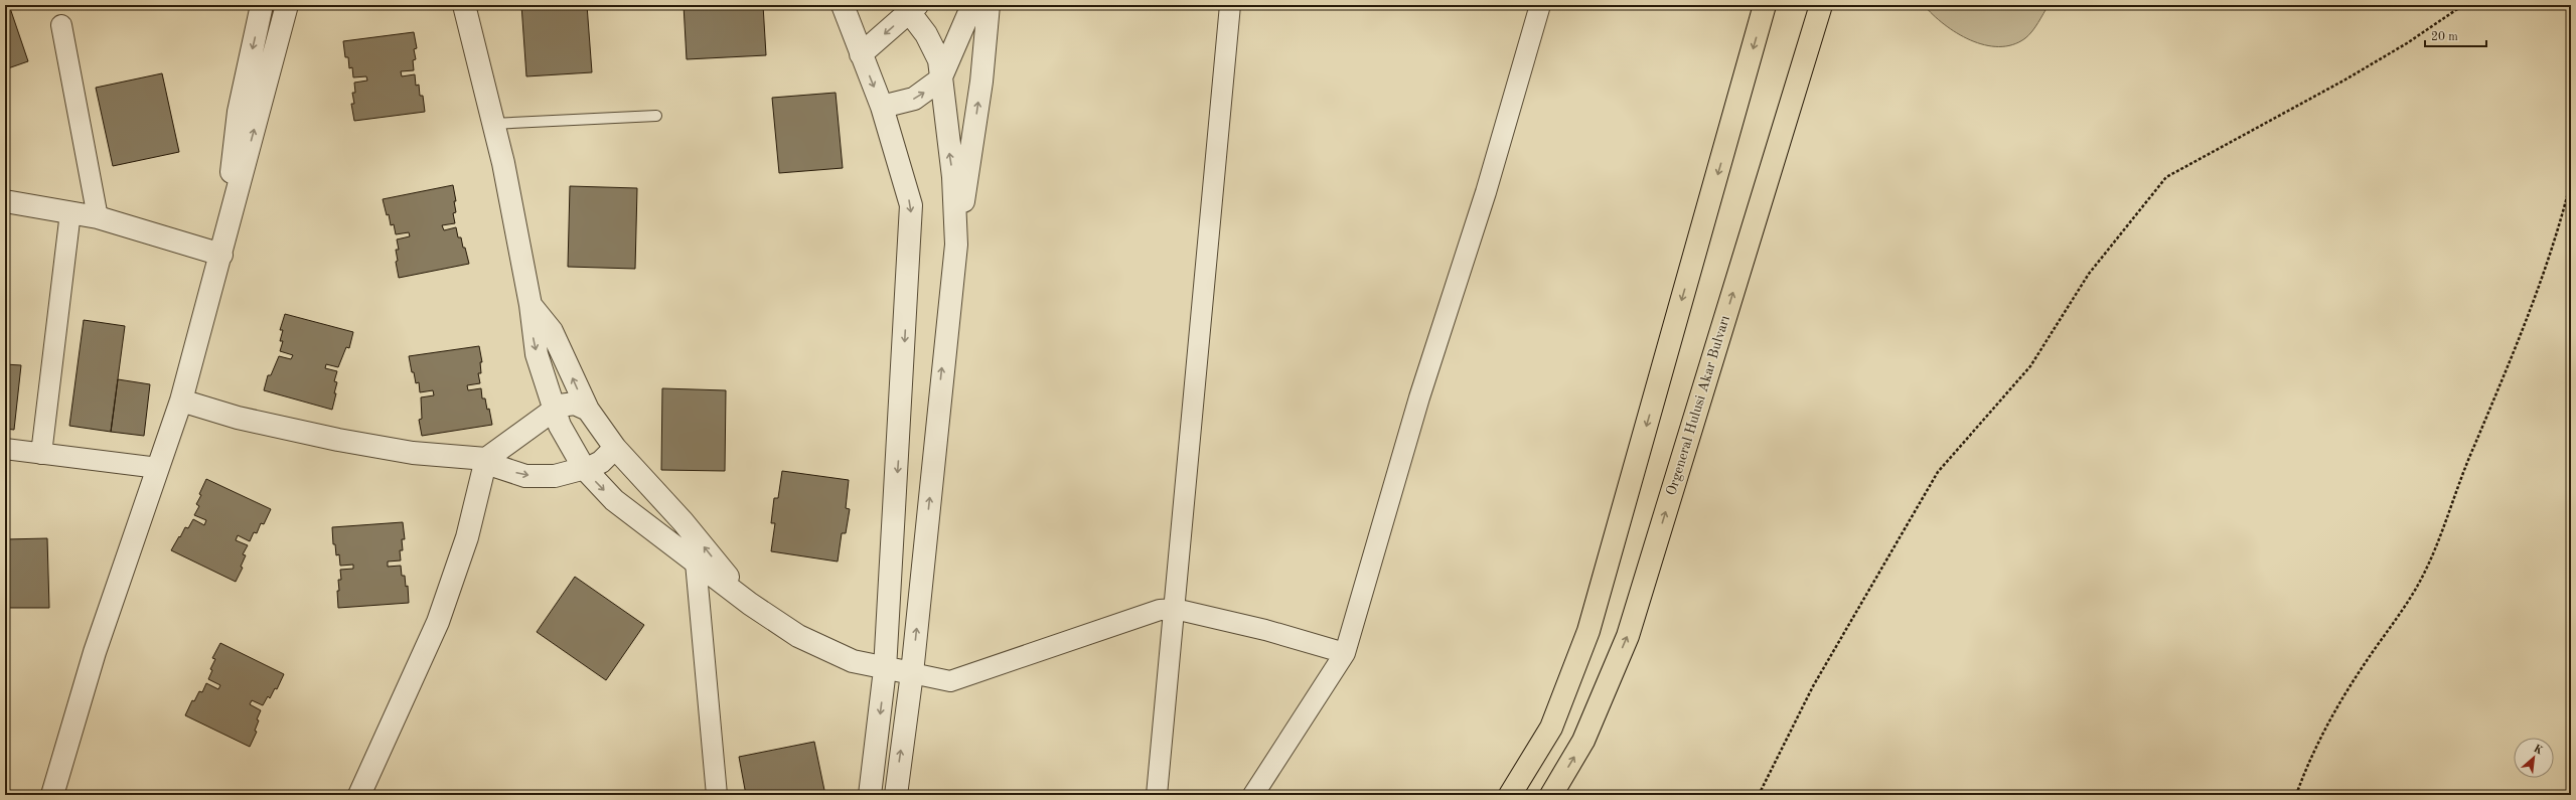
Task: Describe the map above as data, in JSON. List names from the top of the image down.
{
  "streets": {
    "main road": ["Orgeneral Hulusi Akar Bulvarı"]
  },
  "scale_bar": "20 m",
  "north": "top right"
}
